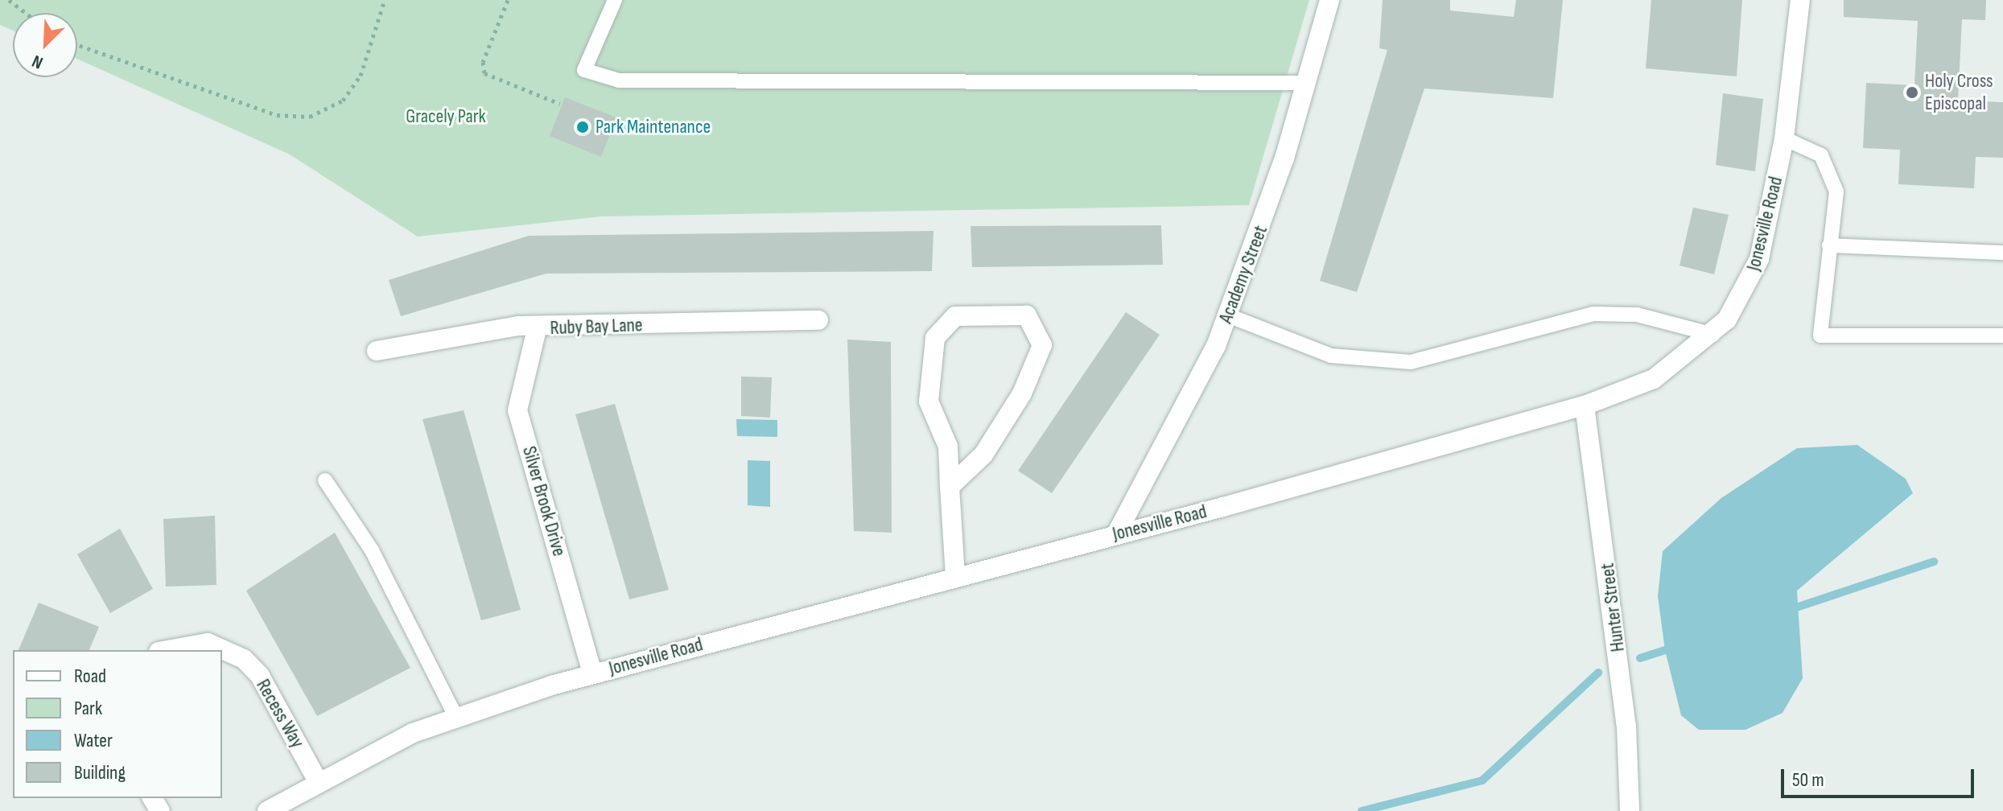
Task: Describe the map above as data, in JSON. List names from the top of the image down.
{
  "streets": {
    "street": [
      "Jonesville Road",
      "Academy Street",
      "Ruby Bay Lane",
      "Silver Brook Drive",
      "Hunter Street",
      "Recess Way"
    ]
  },
  "crossings": [
    ["Jonesville Road", "Academy Street"],
    ["Jonesville Road", "Silver Brook Drive"],
    ["Jonesville Road", "Hunter Street"],
    ["Jonesville Road", "Recess Way"],
    ["Ruby Bay Lane", "Silver Brook Drive"]
  ],
  "parks": ["Gracely Park"],
  "places": ["Holy Cross Episcopal", "Park Maintenance"],
  "legend": [
    "Road",
    "Park",
    "Water",
    "Building"
  ],
  "scale_bar": "50 m",
  "north": "bottom left"
}
